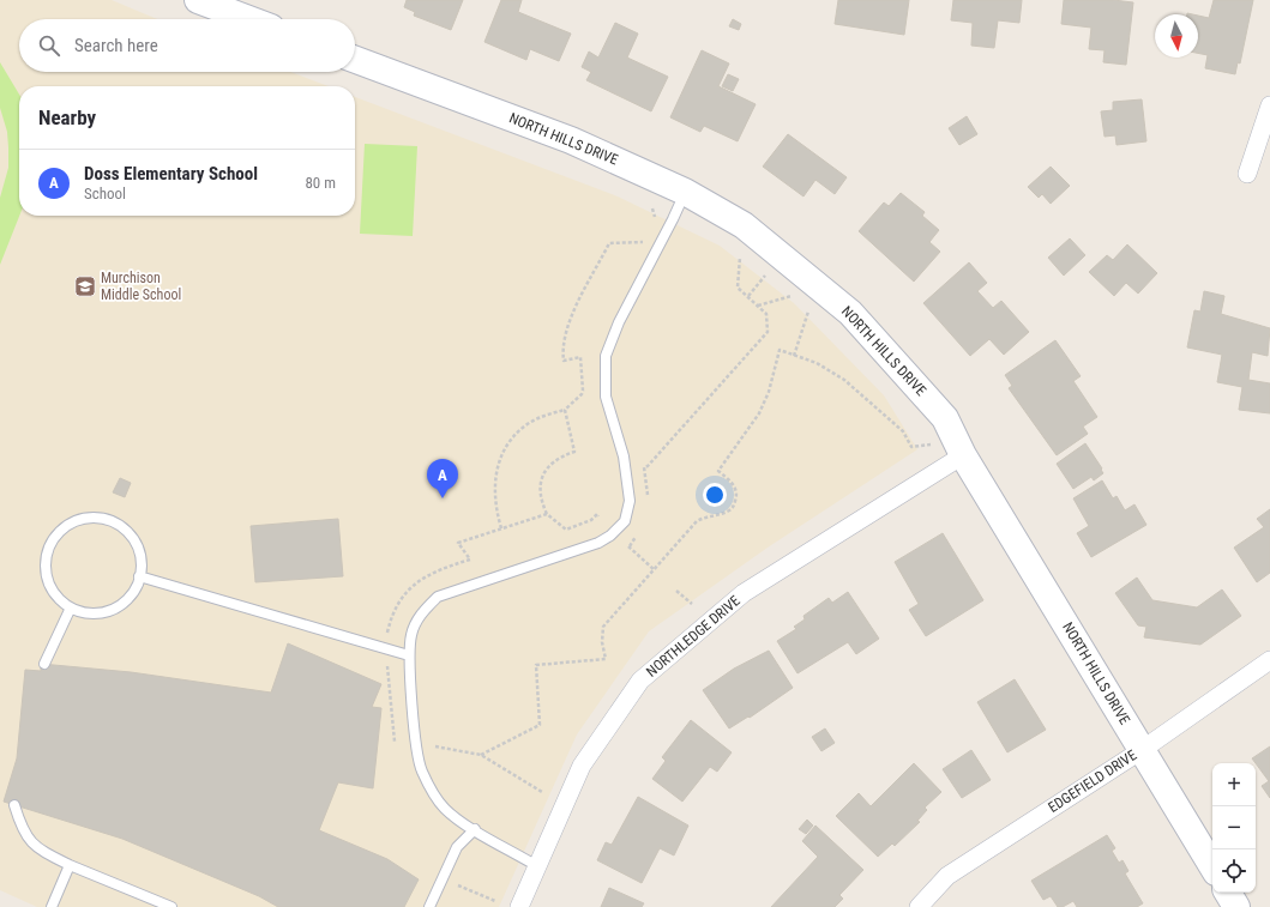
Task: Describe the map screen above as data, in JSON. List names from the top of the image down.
{
  "streets": {
    "street": ["NORTH HILLS DRIVE", "NORTHLEDGE DRIVE", "EDGEFIELD DRIVE"]
  },
  "crossings": [
    ["NORTH HILLS DRIVE", "NORTHLEDGE DRIVE"],
    ["NORTH HILLS DRIVE", "EDGEFIELD DRIVE"]
  ],
  "places": {
    "school or university": ["Murchison Middle School"]
  },
  "north": "bottom",
  "page": {
    "search": "Search here",
    "heading": "Nearby",
    "list": [
      {
        "mark": "A",
        "name": "Doss Elementary School",
        "note": "School",
        "value": "80 m"
      }
    ],
    "pins": "A",
    "map_buttons": ["+", "−"]
  }
}
